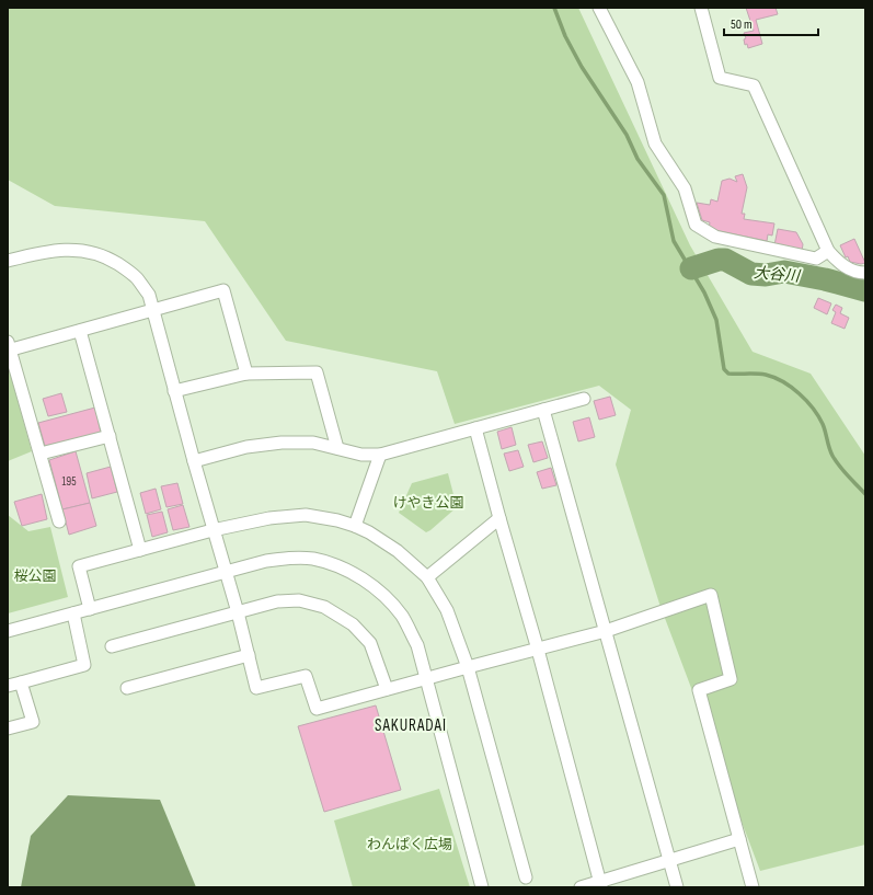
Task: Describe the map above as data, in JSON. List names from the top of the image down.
{
  "districts": ["SAKURADAI"],
  "water": ["大谷川"],
  "parks": ["けやき公園", "桜公園", "わんぱく広場"],
  "house_numbers": ["195"],
  "scale_bar": "50 m"
}
